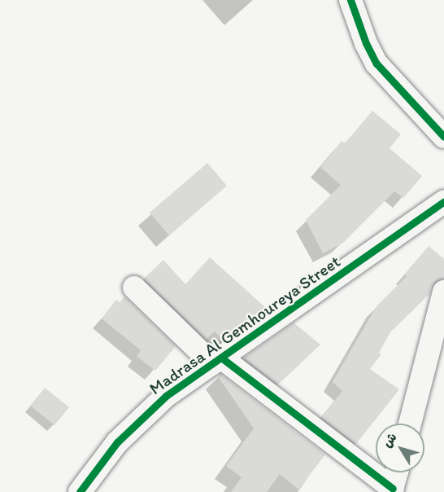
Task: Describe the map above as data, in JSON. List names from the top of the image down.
{
  "streets": {
    "street": ["Madrasa Al Gemhoureya Street"]
  },
  "north": "top left"
}
